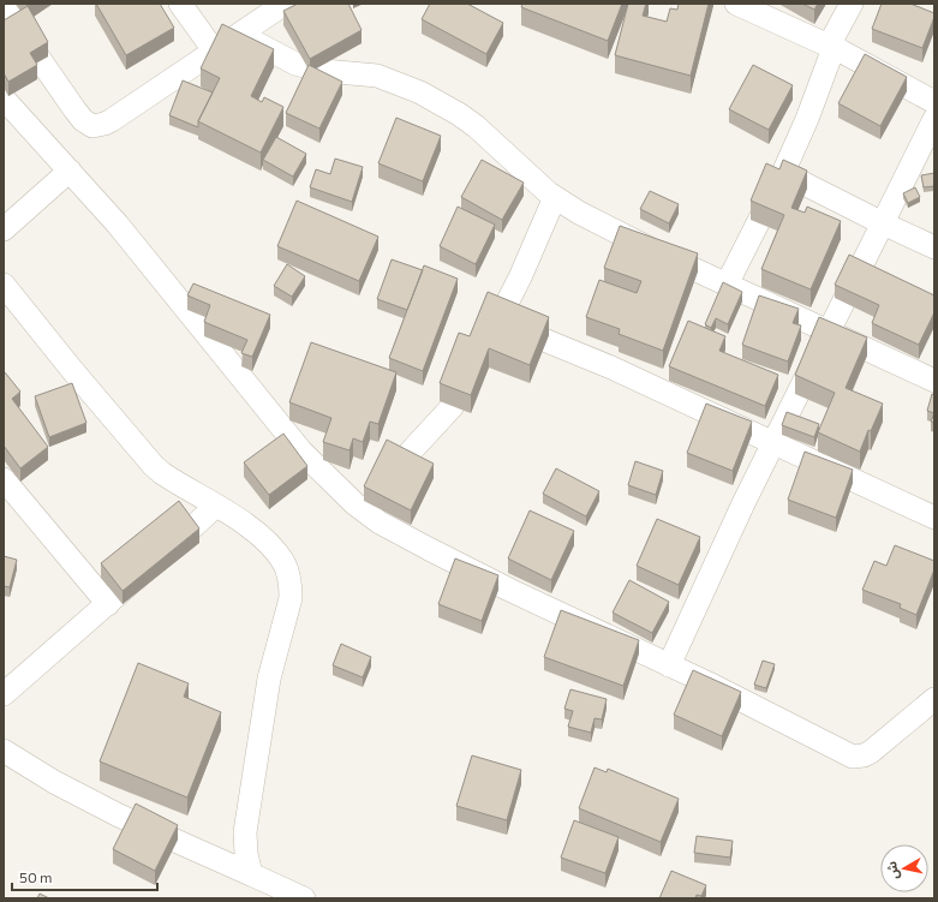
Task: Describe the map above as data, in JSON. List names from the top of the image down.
{
  "scale_bar": "50 m",
  "north": "left"
}
